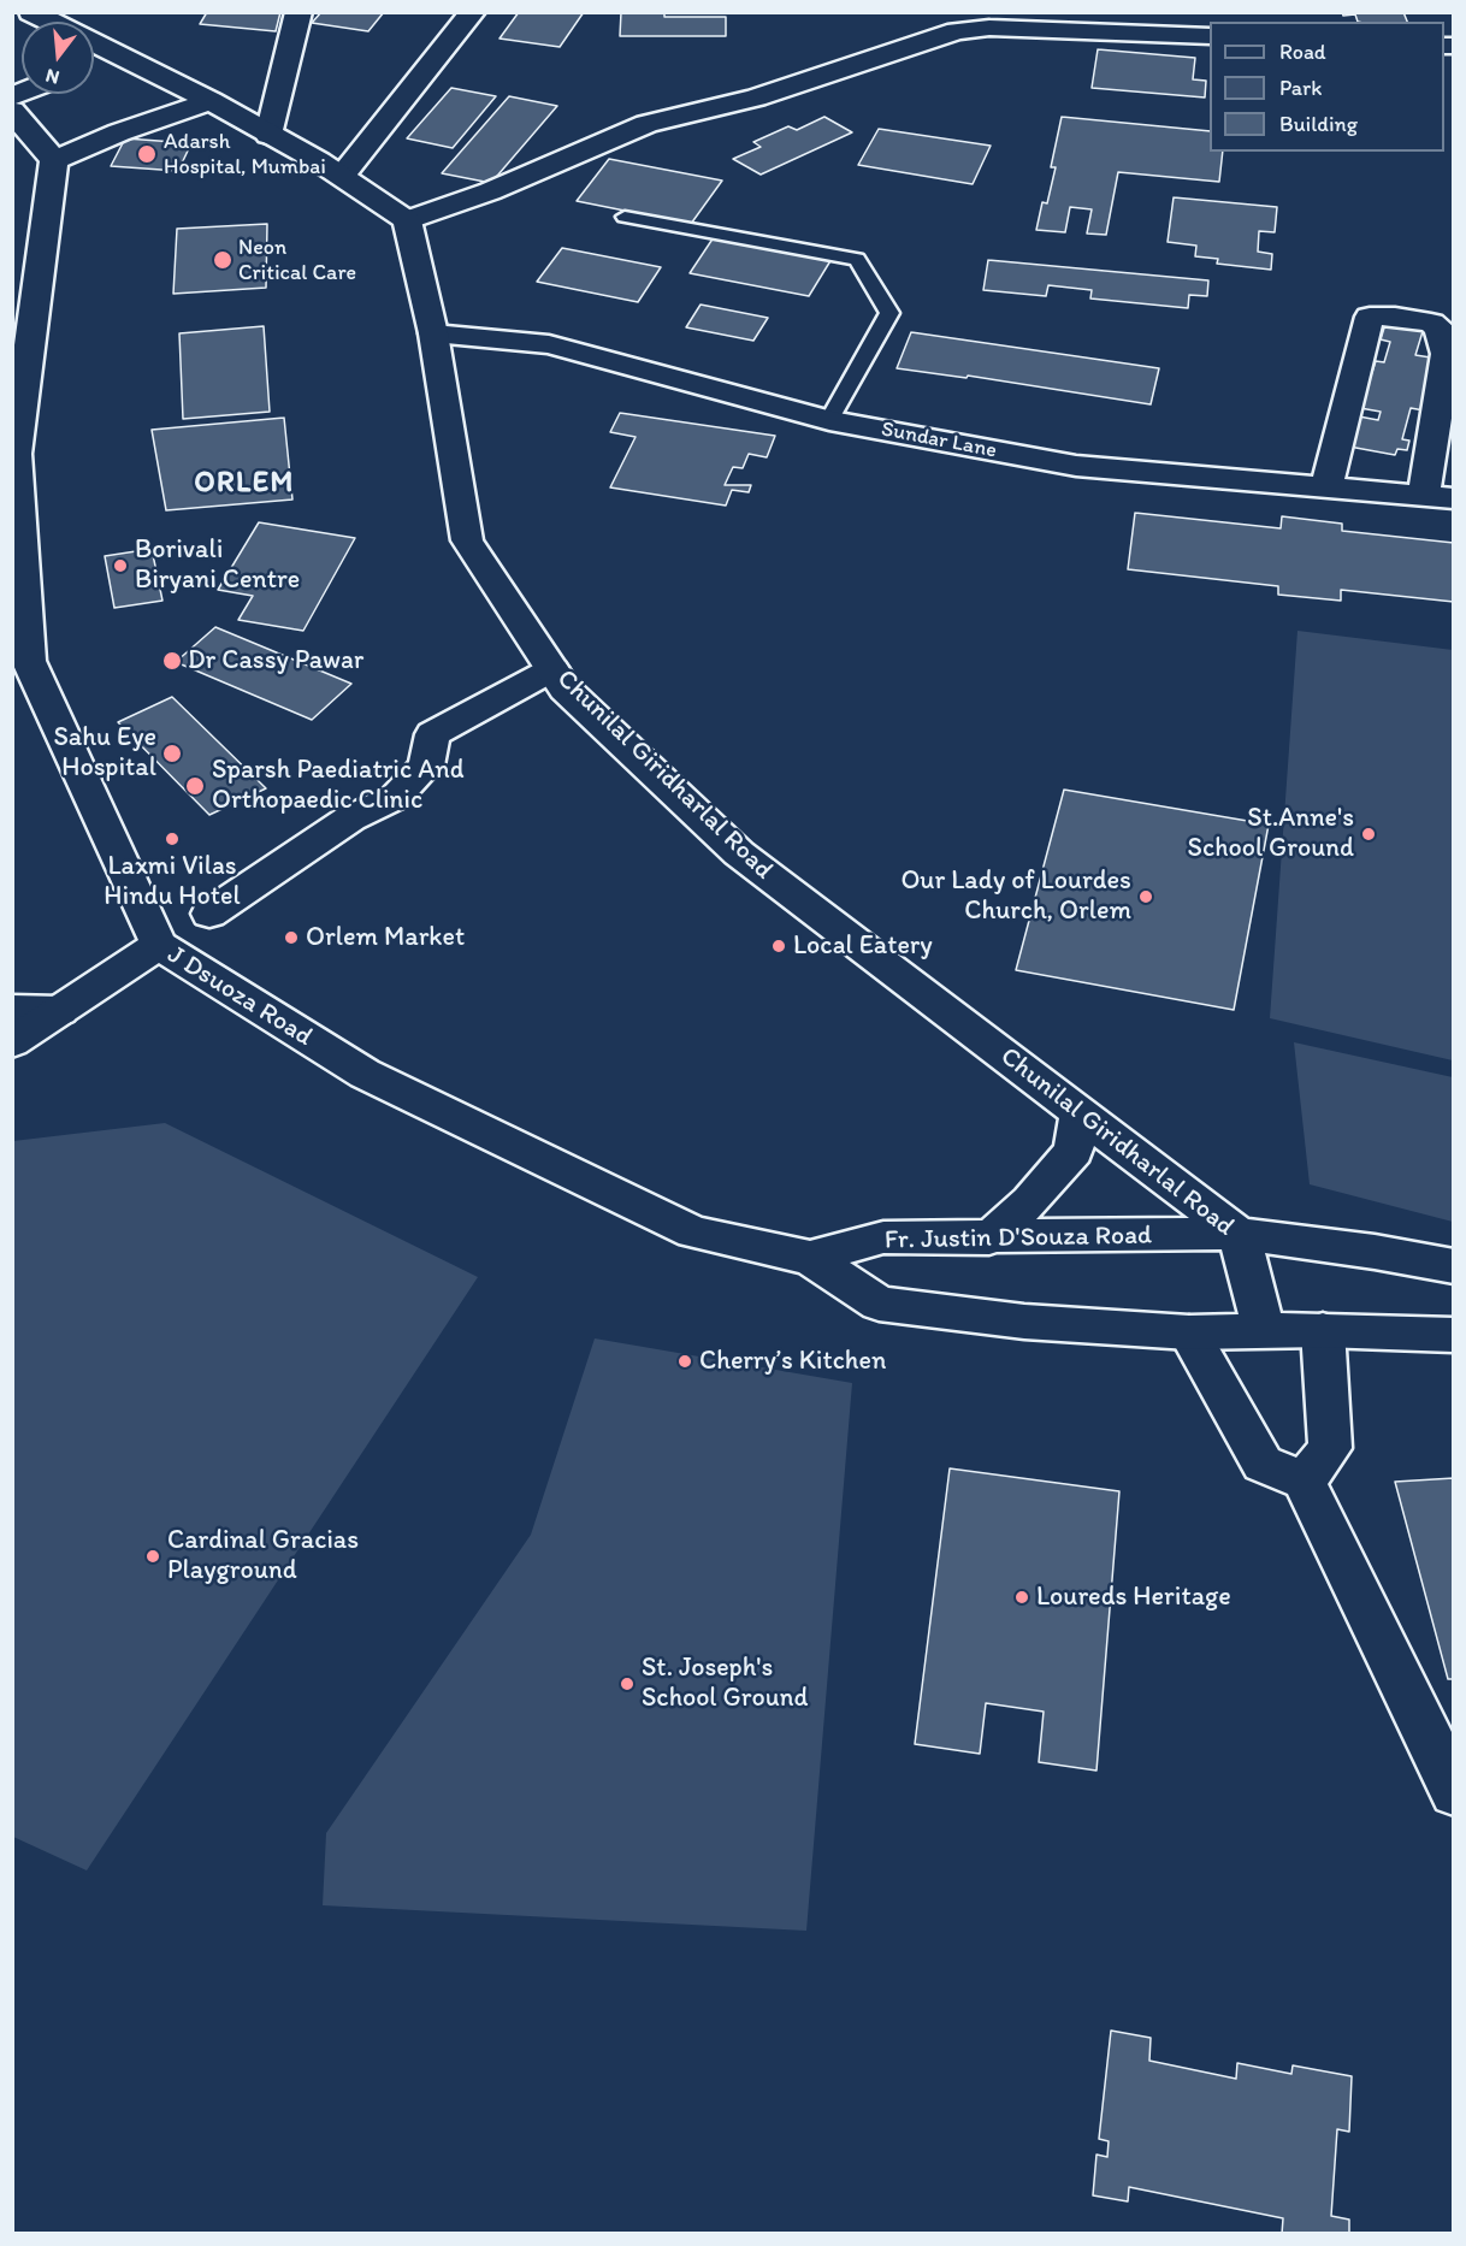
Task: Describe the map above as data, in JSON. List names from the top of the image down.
{
  "streets": {
    "main road": [
      "Sundar Lane",
      "Chunilal Giridharlal Road",
      "J Dsuoza Road",
      "Fr. Justin D'Souza Road"
    ]
  },
  "crossings": [
    ["Sundar Lane", "Chunilal Giridharlal Road"],
    ["Chunilal Giridharlal Road", "Fr. Justin D'Souza Road"],
    ["J Dsuoza Road", "Fr. Justin D'Souza Road"]
  ],
  "districts": ["ORLEM"],
  "places": [
    "Adarsh Hospital, Mumbai",
    "Neon Critical Care",
    "Borivali Biryani Centre",
    "Dr Cassy Pawar",
    "Sahu Eye Hospital",
    "Sparsh Paediatric And Orthopaedic Clinic",
    "St.Anne's School Ground",
    "Laxmi Vilas Hindu Hotel",
    "Our Lady of Lourdes Church, Orlem",
    "Orlem Market",
    "Local Eatery",
    "Cherry’s Kitchen",
    "Cardinal Gracias Playground",
    "Loureds Heritage",
    "St. Joseph's School Ground"
  ],
  "legend": ["Road", "Park", "Building"],
  "north": "bottom"
}
